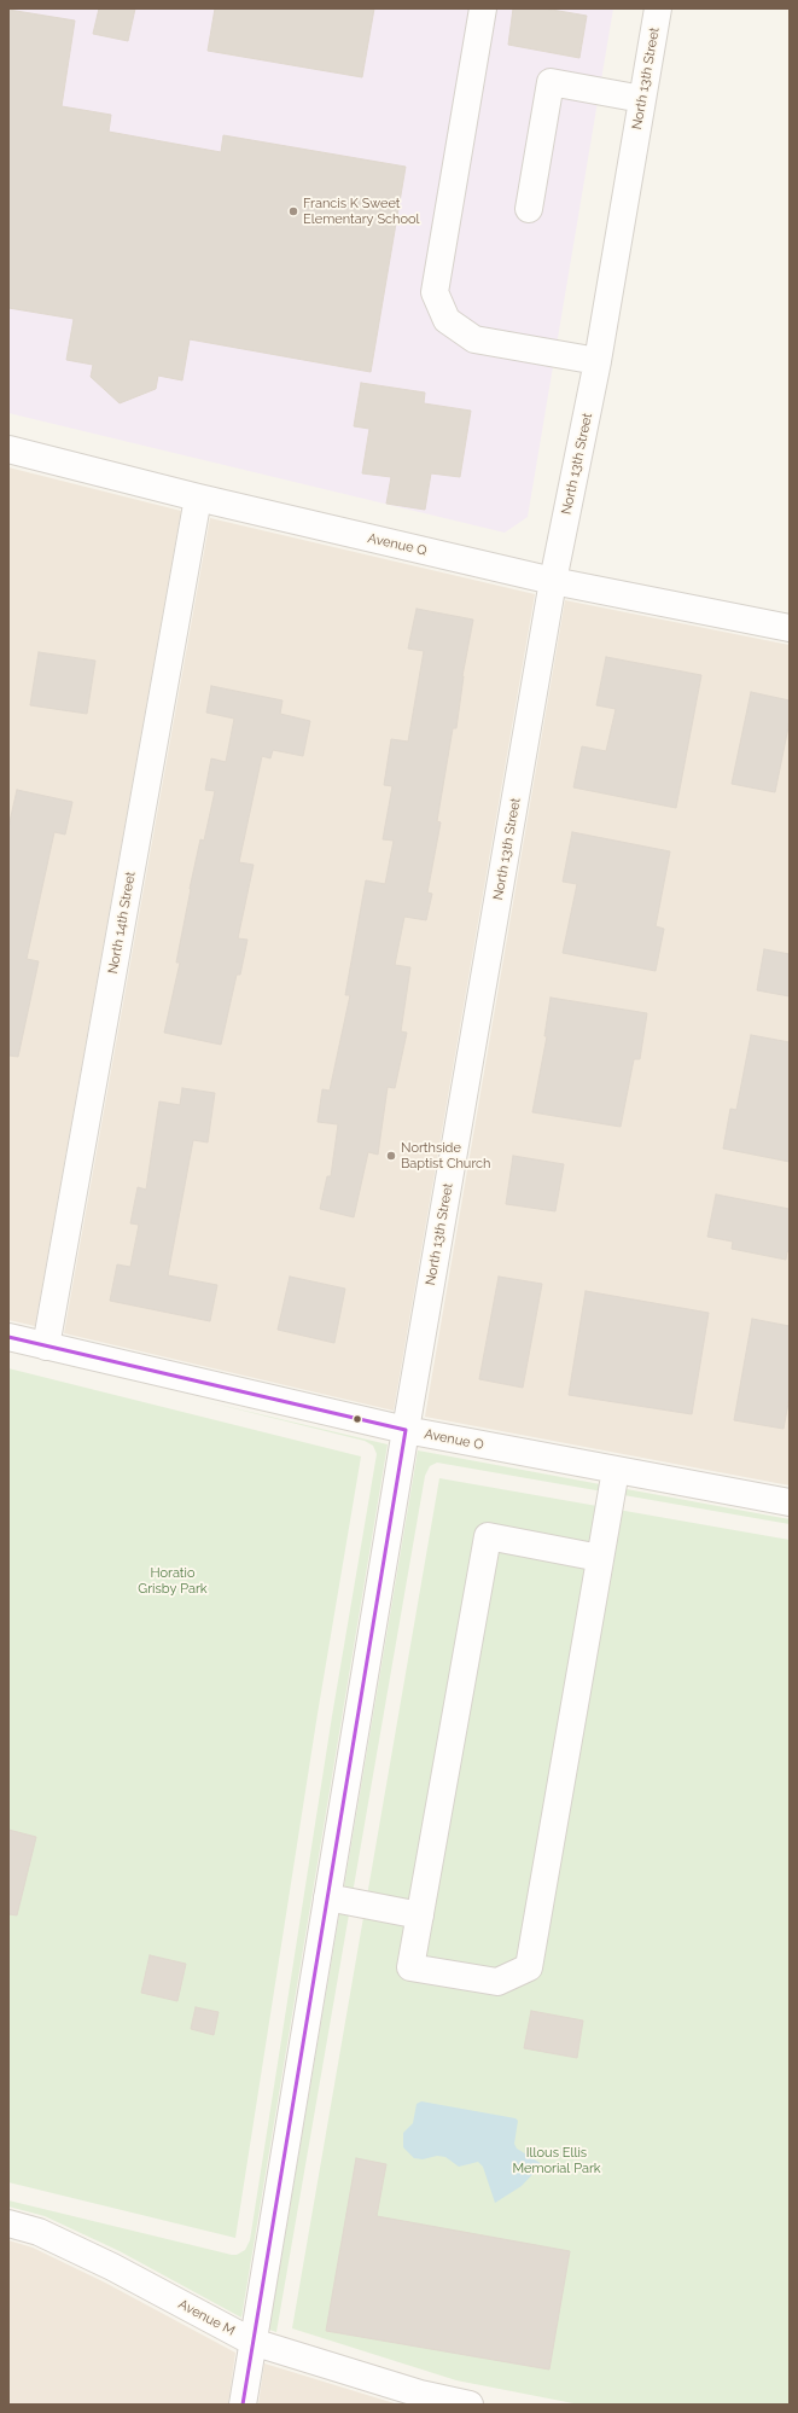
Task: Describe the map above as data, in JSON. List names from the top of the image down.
{
  "streets": {
    "street": [
      "North 13th Street",
      "Avenue Q",
      "North 14th Street",
      "Avenue O",
      "Avenue M"
    ]
  },
  "crossings": [
    ["North 13th Street", "Avenue Q"],
    ["North 13th Street", "Avenue O"],
    ["North 13th Street", "Avenue M"],
    ["Avenue Q", "North 14th Street"],
    ["North 14th Street", "Avenue O"]
  ],
  "parks": ["Horatio Grisby Park", "Illous Ellis Memorial Park"],
  "places": ["Francis K Sweet Elementary School", "Northside Baptist Church"]
}
